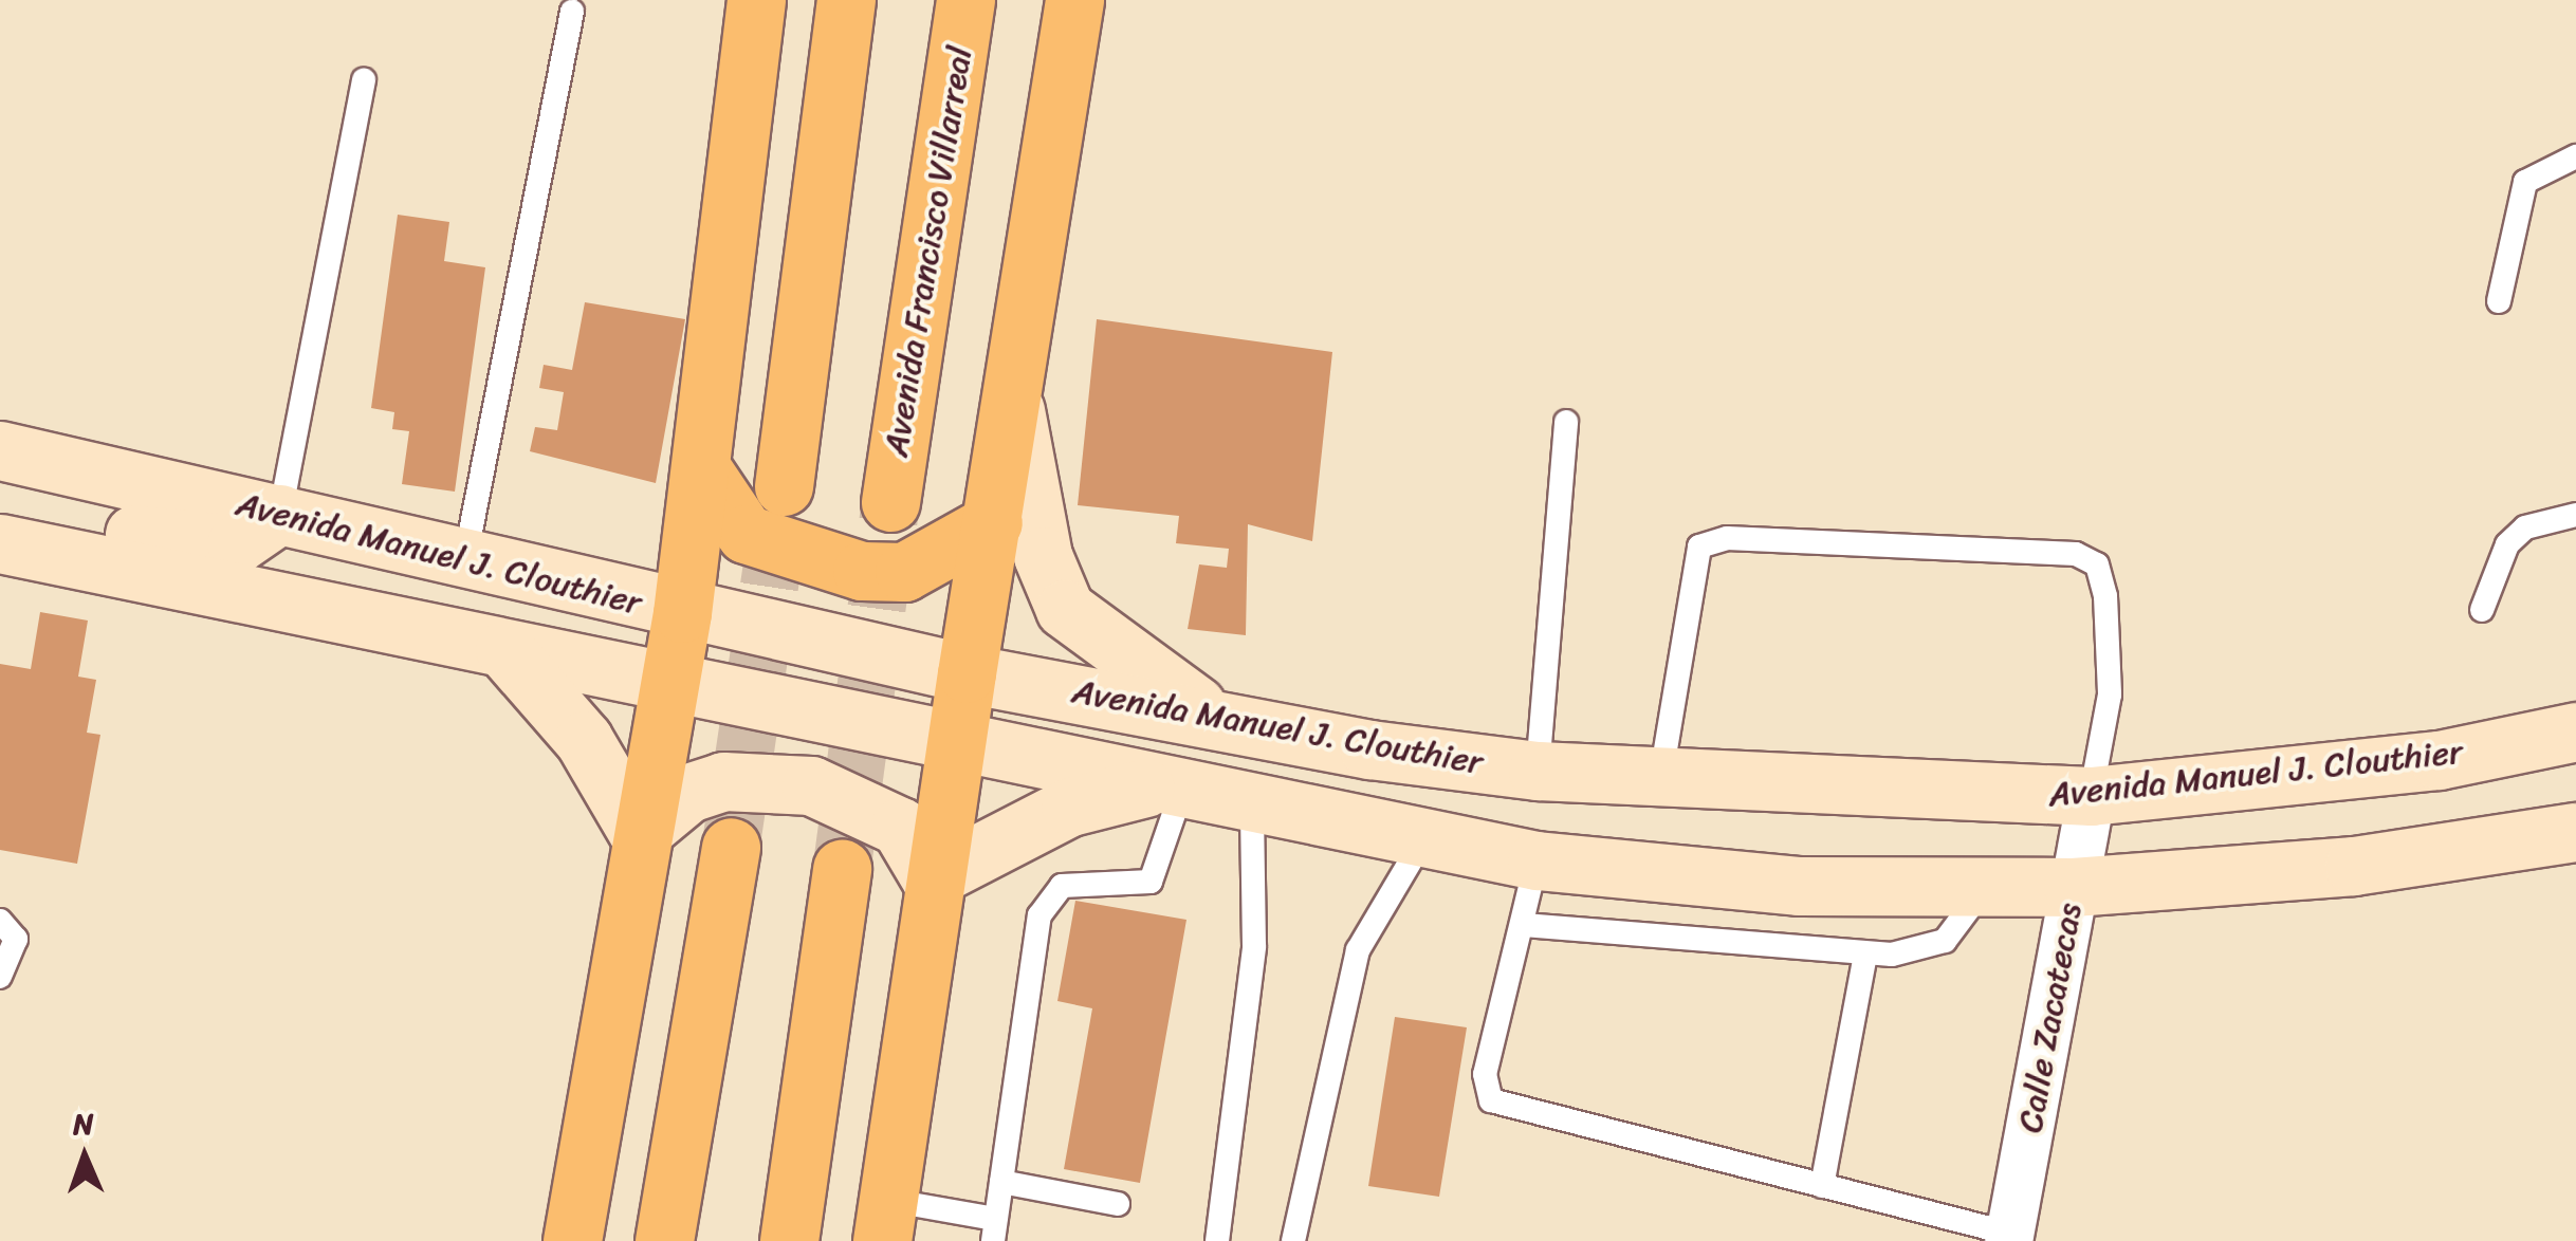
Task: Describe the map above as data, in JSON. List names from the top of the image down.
{
  "streets": {
    "main road": ["Avenida Francisco Villarreal", "Avenida Manuel J. Clouthier"],
    "street": ["Calle Zacatecas"]
  },
  "crossings": [
    ["Avenida Manuel J. Clouthier", "Calle Zacatecas"]
  ],
  "north": "top"
}
